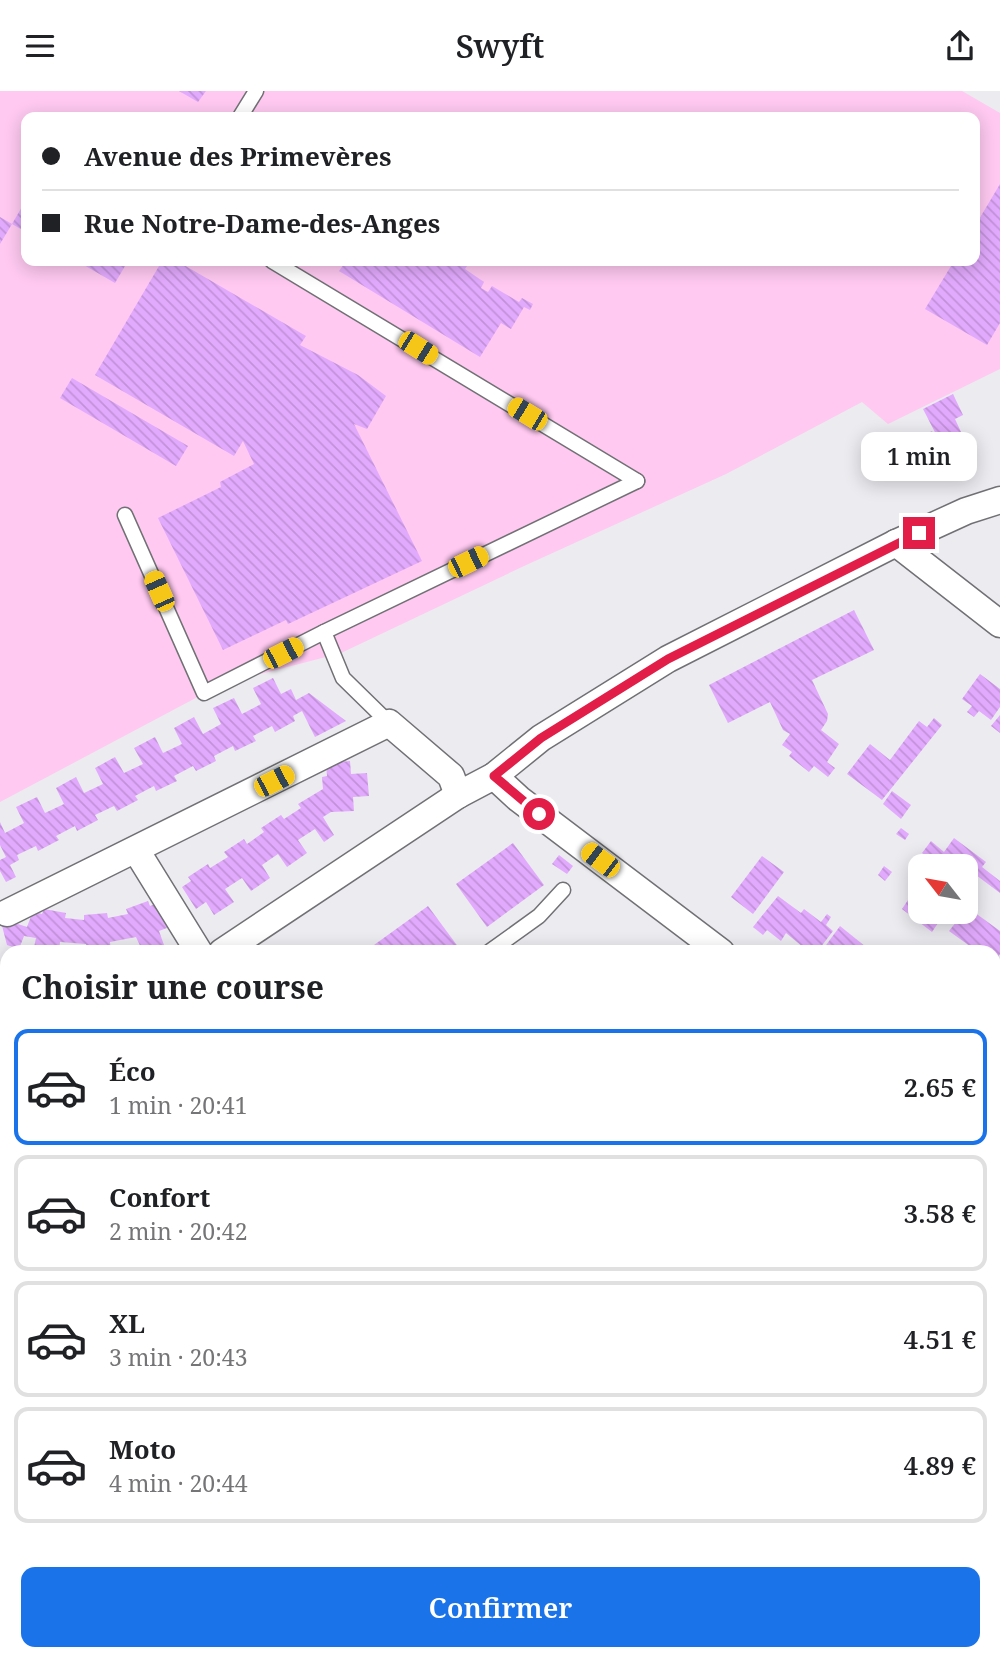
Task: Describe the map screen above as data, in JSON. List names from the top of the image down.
{
  "north": "top left",
  "page": {
    "header": "Swyft",
    "banner": ["Avenue des Primevères", "Rue Notre-Dame-des-Anges"],
    "bubble": "1 min",
    "heading": "Choisir une course",
    "list": [
      {
        "name": "Éco",
        "note": "1 min · 20:41",
        "value": "2.65 €"
      },
      {
        "name": "Confort",
        "note": "2 min · 20:42",
        "value": "3.58 €"
      },
      {
        "name": "XL",
        "note": "3 min · 20:43",
        "value": "4.51 €"
      },
      {
        "name": "Moto",
        "note": "4 min · 20:44",
        "value": "4.89 €"
      }
    ],
    "buttons": "Confirmer"
  }
}
